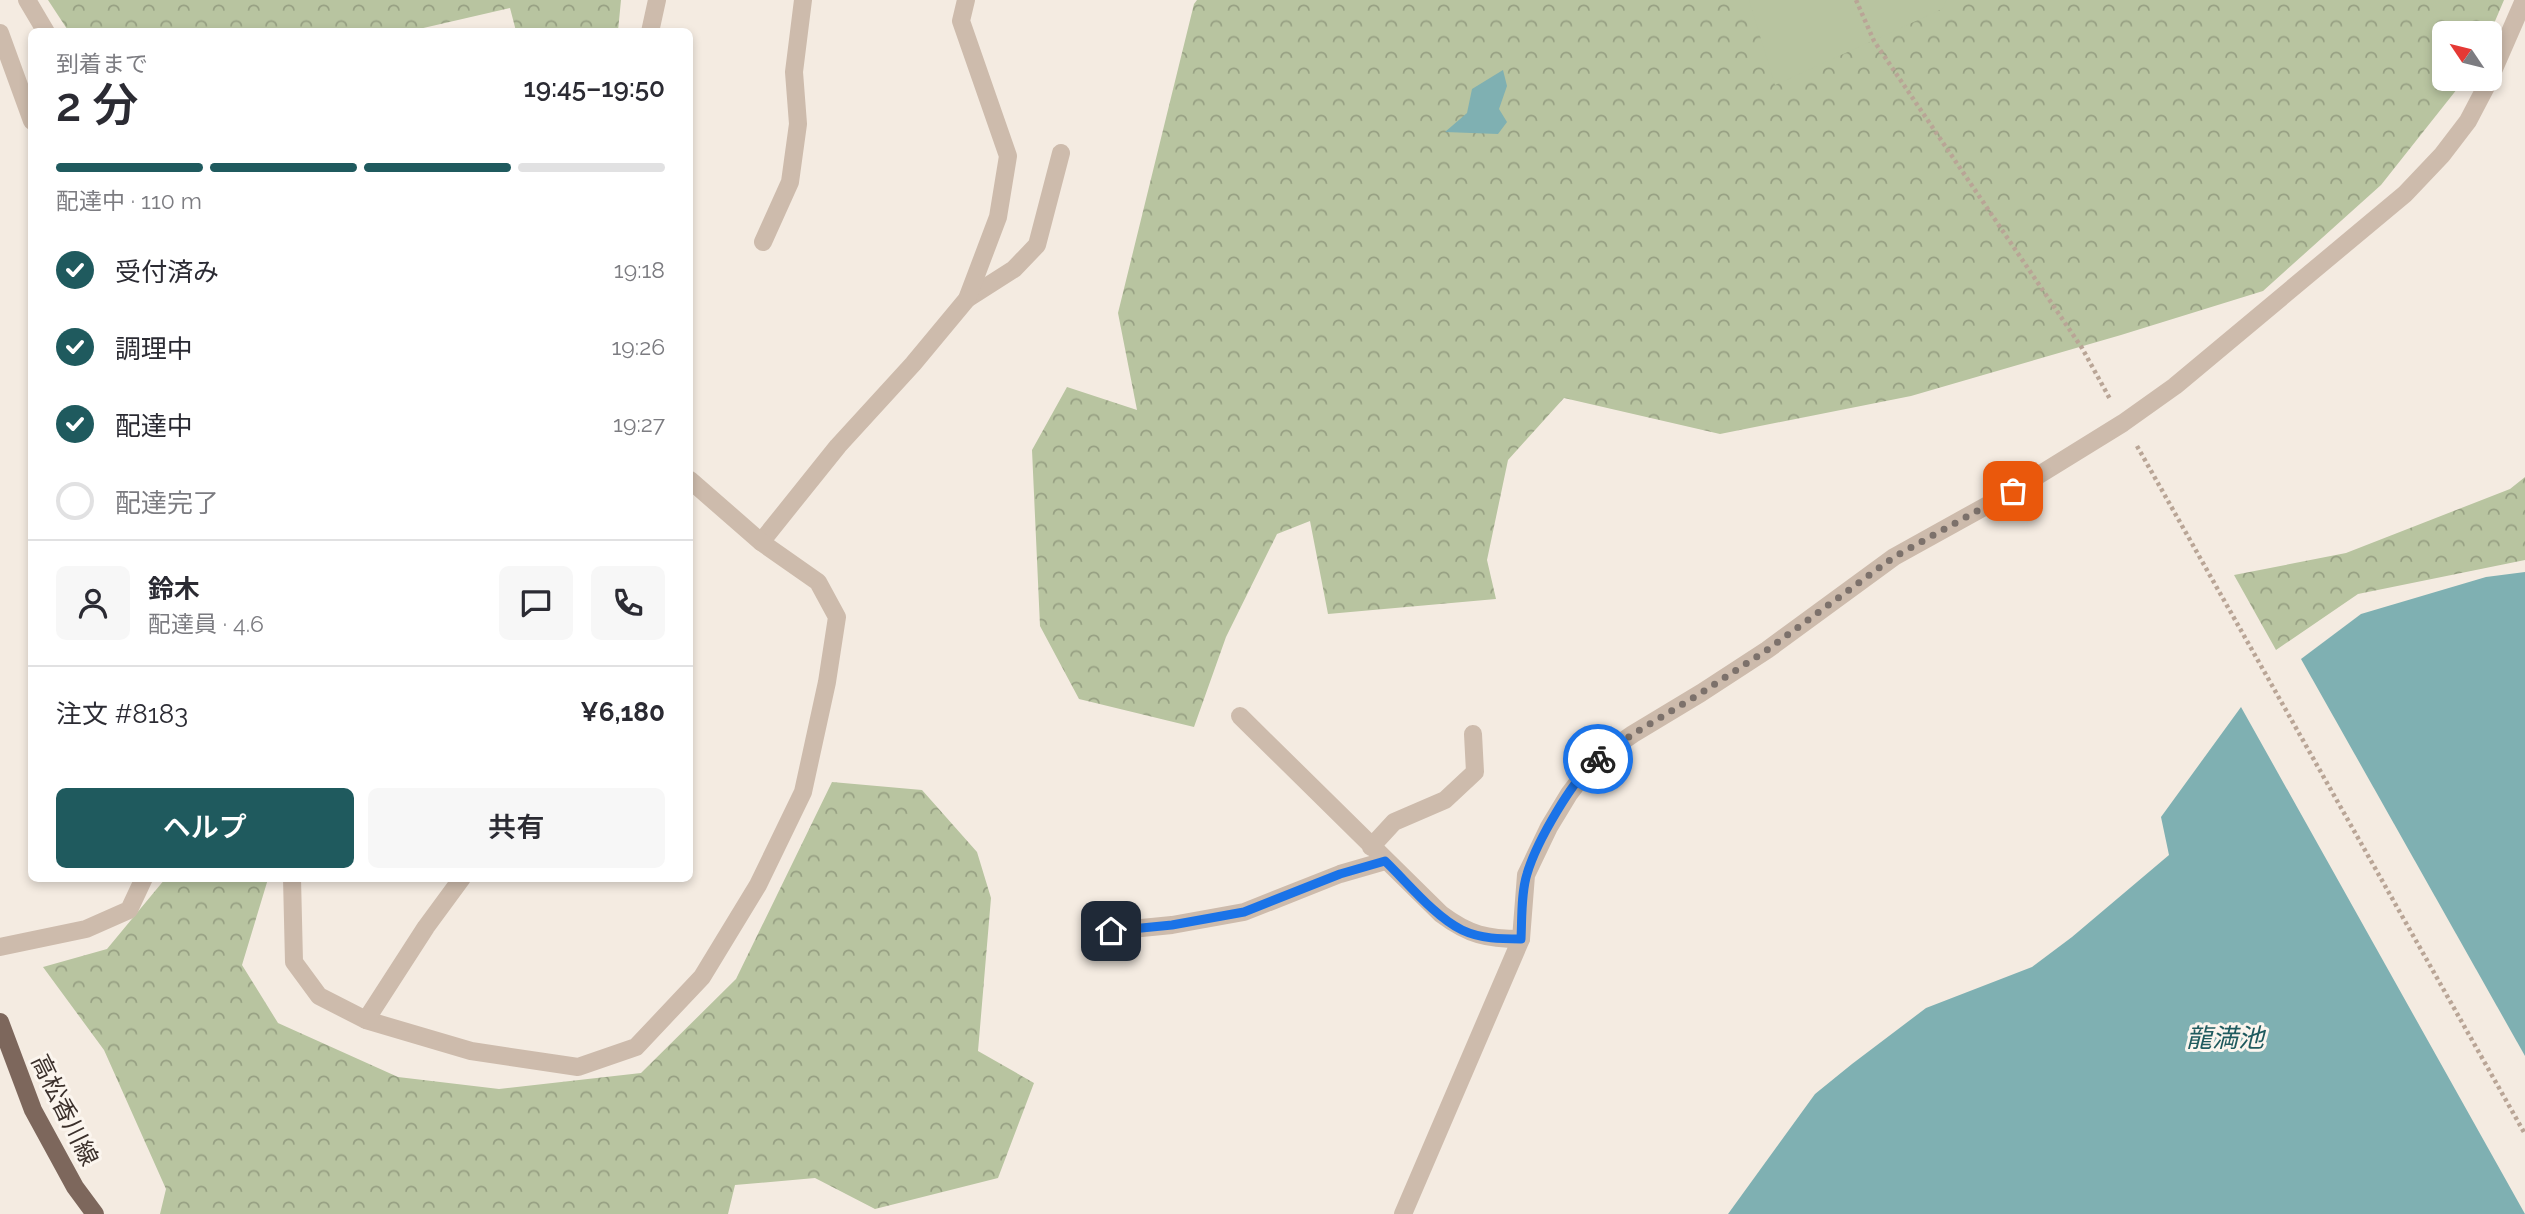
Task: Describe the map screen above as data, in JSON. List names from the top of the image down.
{
  "streets": {
    "main road": ["高松香川線"]
  },
  "water": ["龍満池"],
  "north": "top left",
  "page": {
    "heading": ["2 分", "到着まで", "19:45–19:50"],
    "panel": [
      "鈴木",
      "配達員 · 4.6",
      "注文 #8183",
      "¥6,180"
    ],
    "bar": "配達中 · 110 m",
    "list": [
      ["受付済み", "19:18"],
      ["調理中", "19:26"],
      ["配達中", "19:27"],
      "配達完了"
    ],
    "buttons": ["ヘルプ", "共有"]
  }
}
